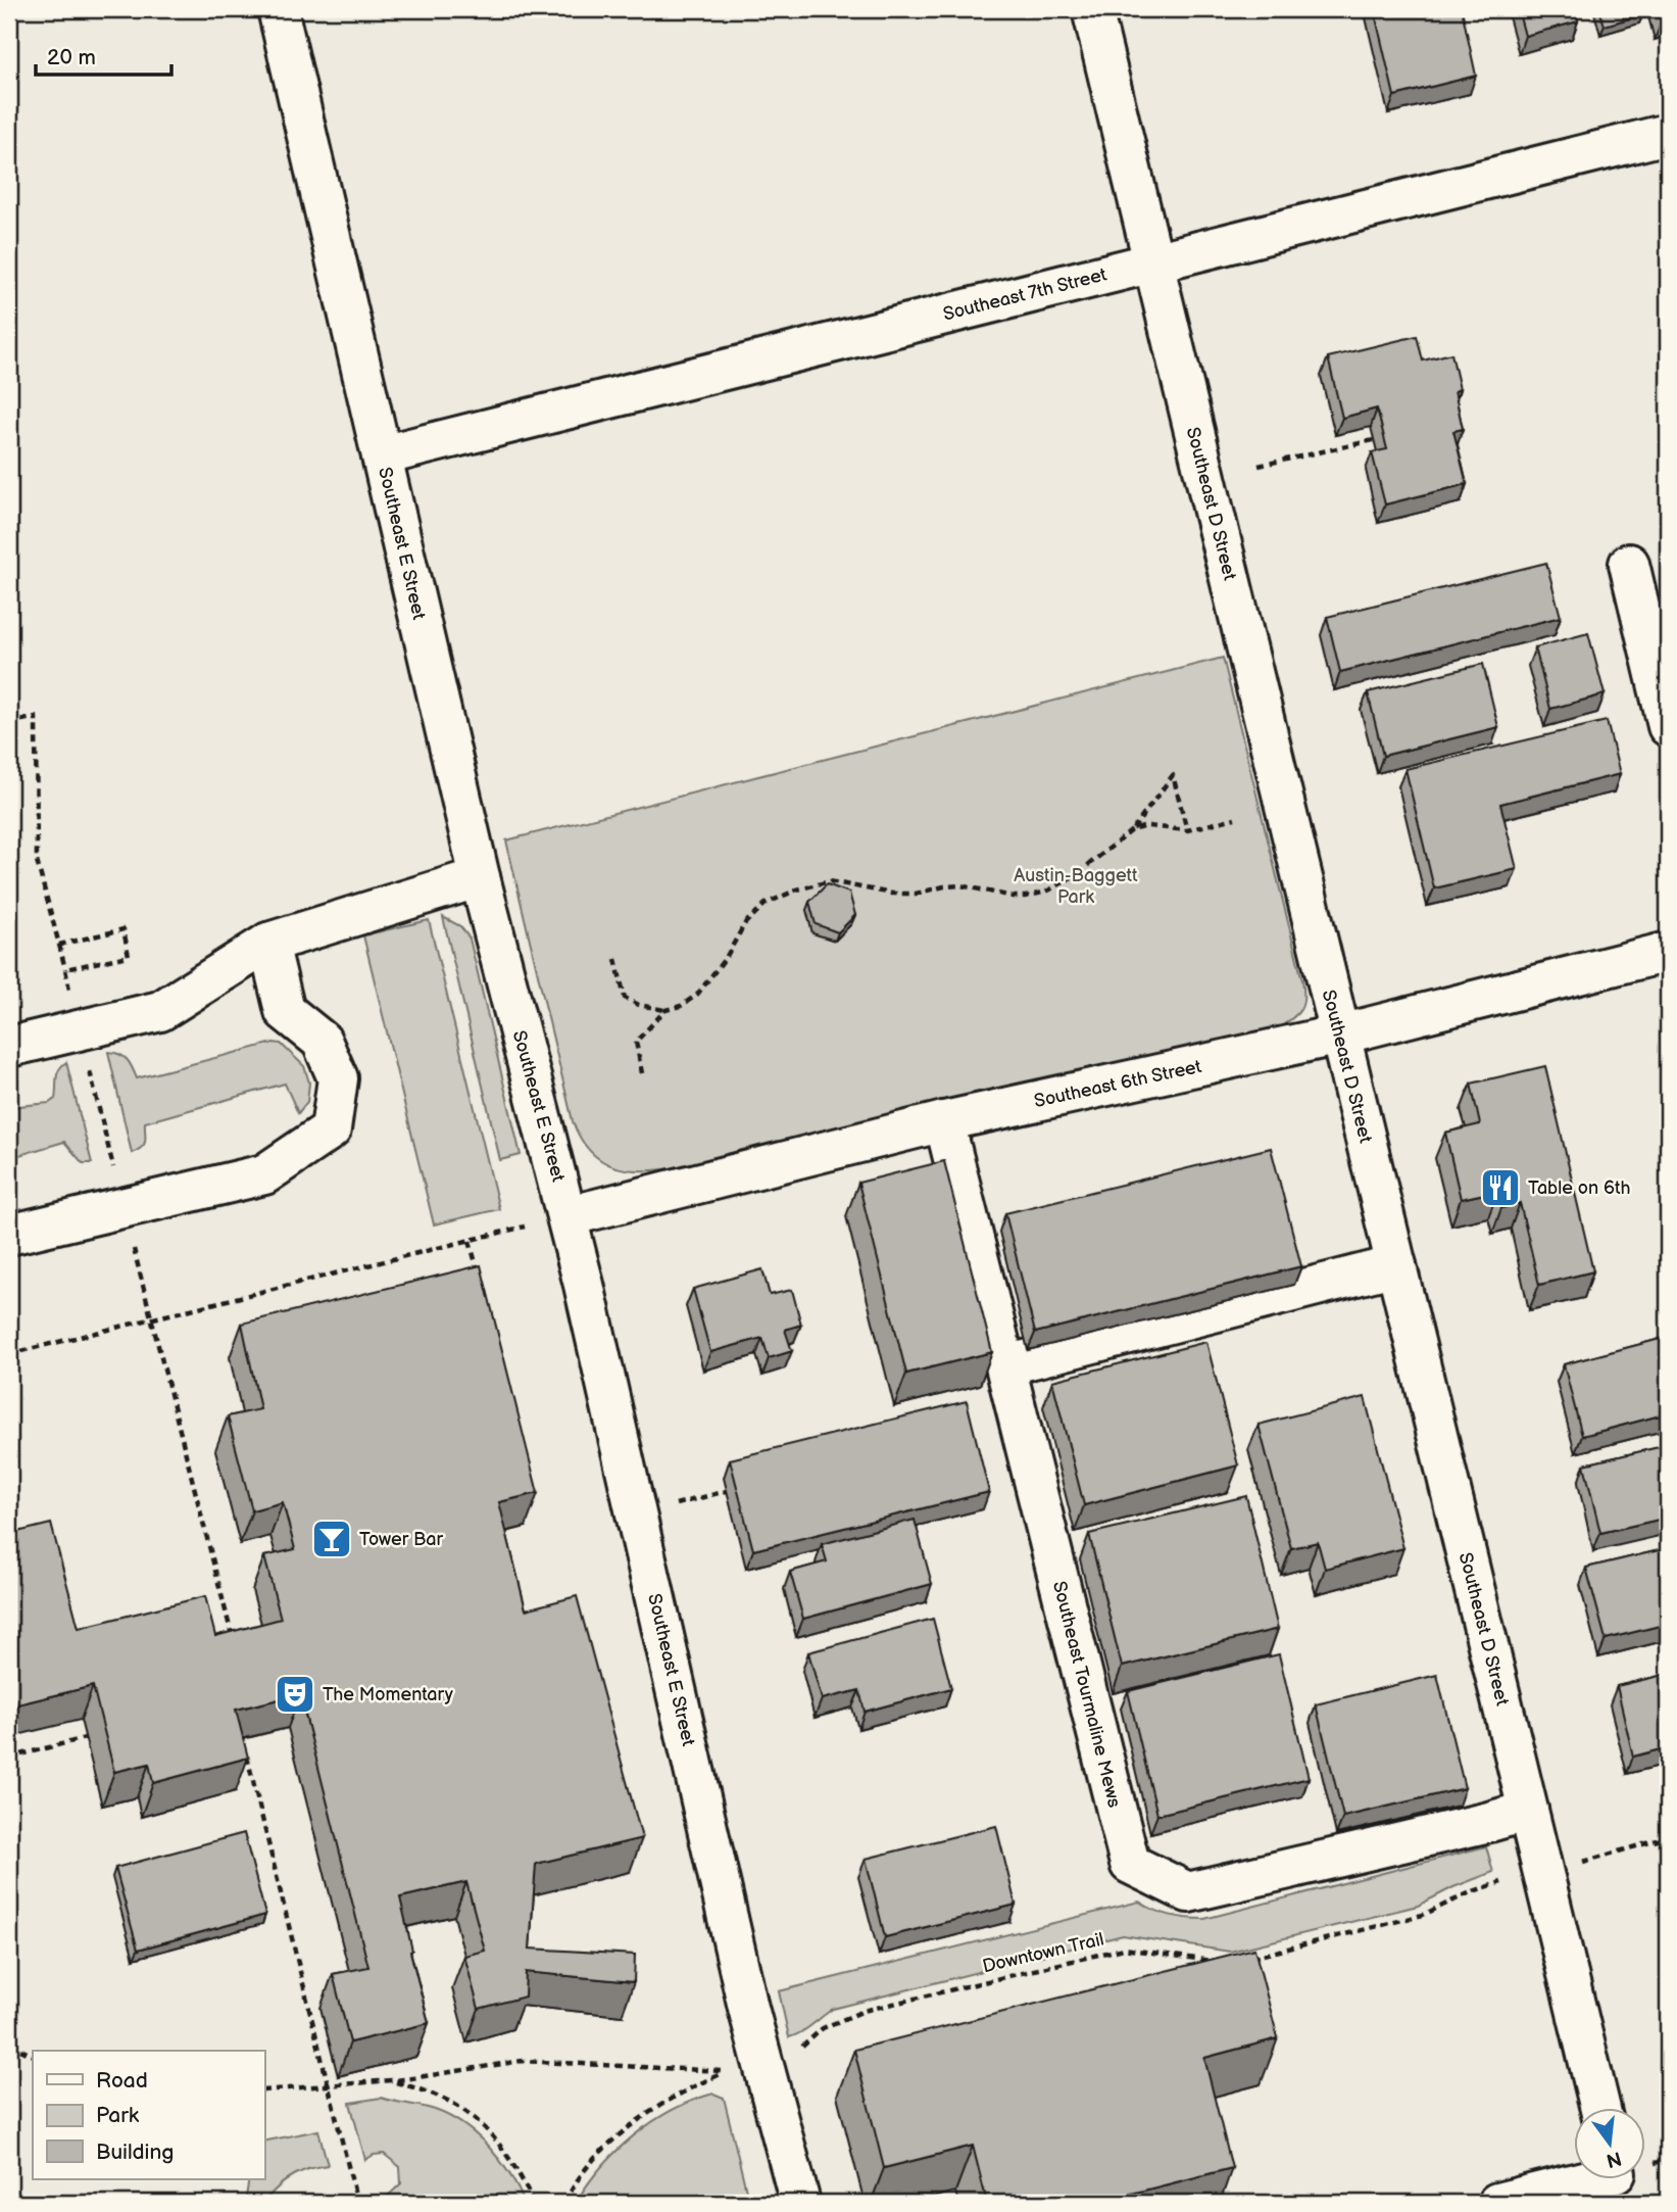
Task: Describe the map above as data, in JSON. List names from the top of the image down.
{
  "streets": {
    "street": [
      "Southeast 7th Street",
      "Southeast D Street",
      "Southeast E Street",
      "Southeast 6th Street",
      "Southeast Tourmaline Mews"
    ],
    "path": ["Downtown Trail"]
  },
  "crossings": [
    ["Southeast 7th Street", "Southeast D Street"],
    ["Southeast 7th Street", "Southeast E Street"],
    ["Southeast D Street", "Southeast 6th Street"],
    ["Southeast D Street", "Southeast Tourmaline Mews"],
    ["Southeast E Street", "Southeast 6th Street"],
    ["Southeast 6th Street", "Southeast Tourmaline Mews"]
  ],
  "parks": ["Austin-Baggett Park"],
  "places": {
    "restaurant": ["Table on 6th"],
    "bar": ["Tower Bar"],
    "theatre": ["The Momentary"]
  },
  "legend": ["Road", "Park", "Building"],
  "scale_bar": "20 m",
  "north": "bottom"
}
